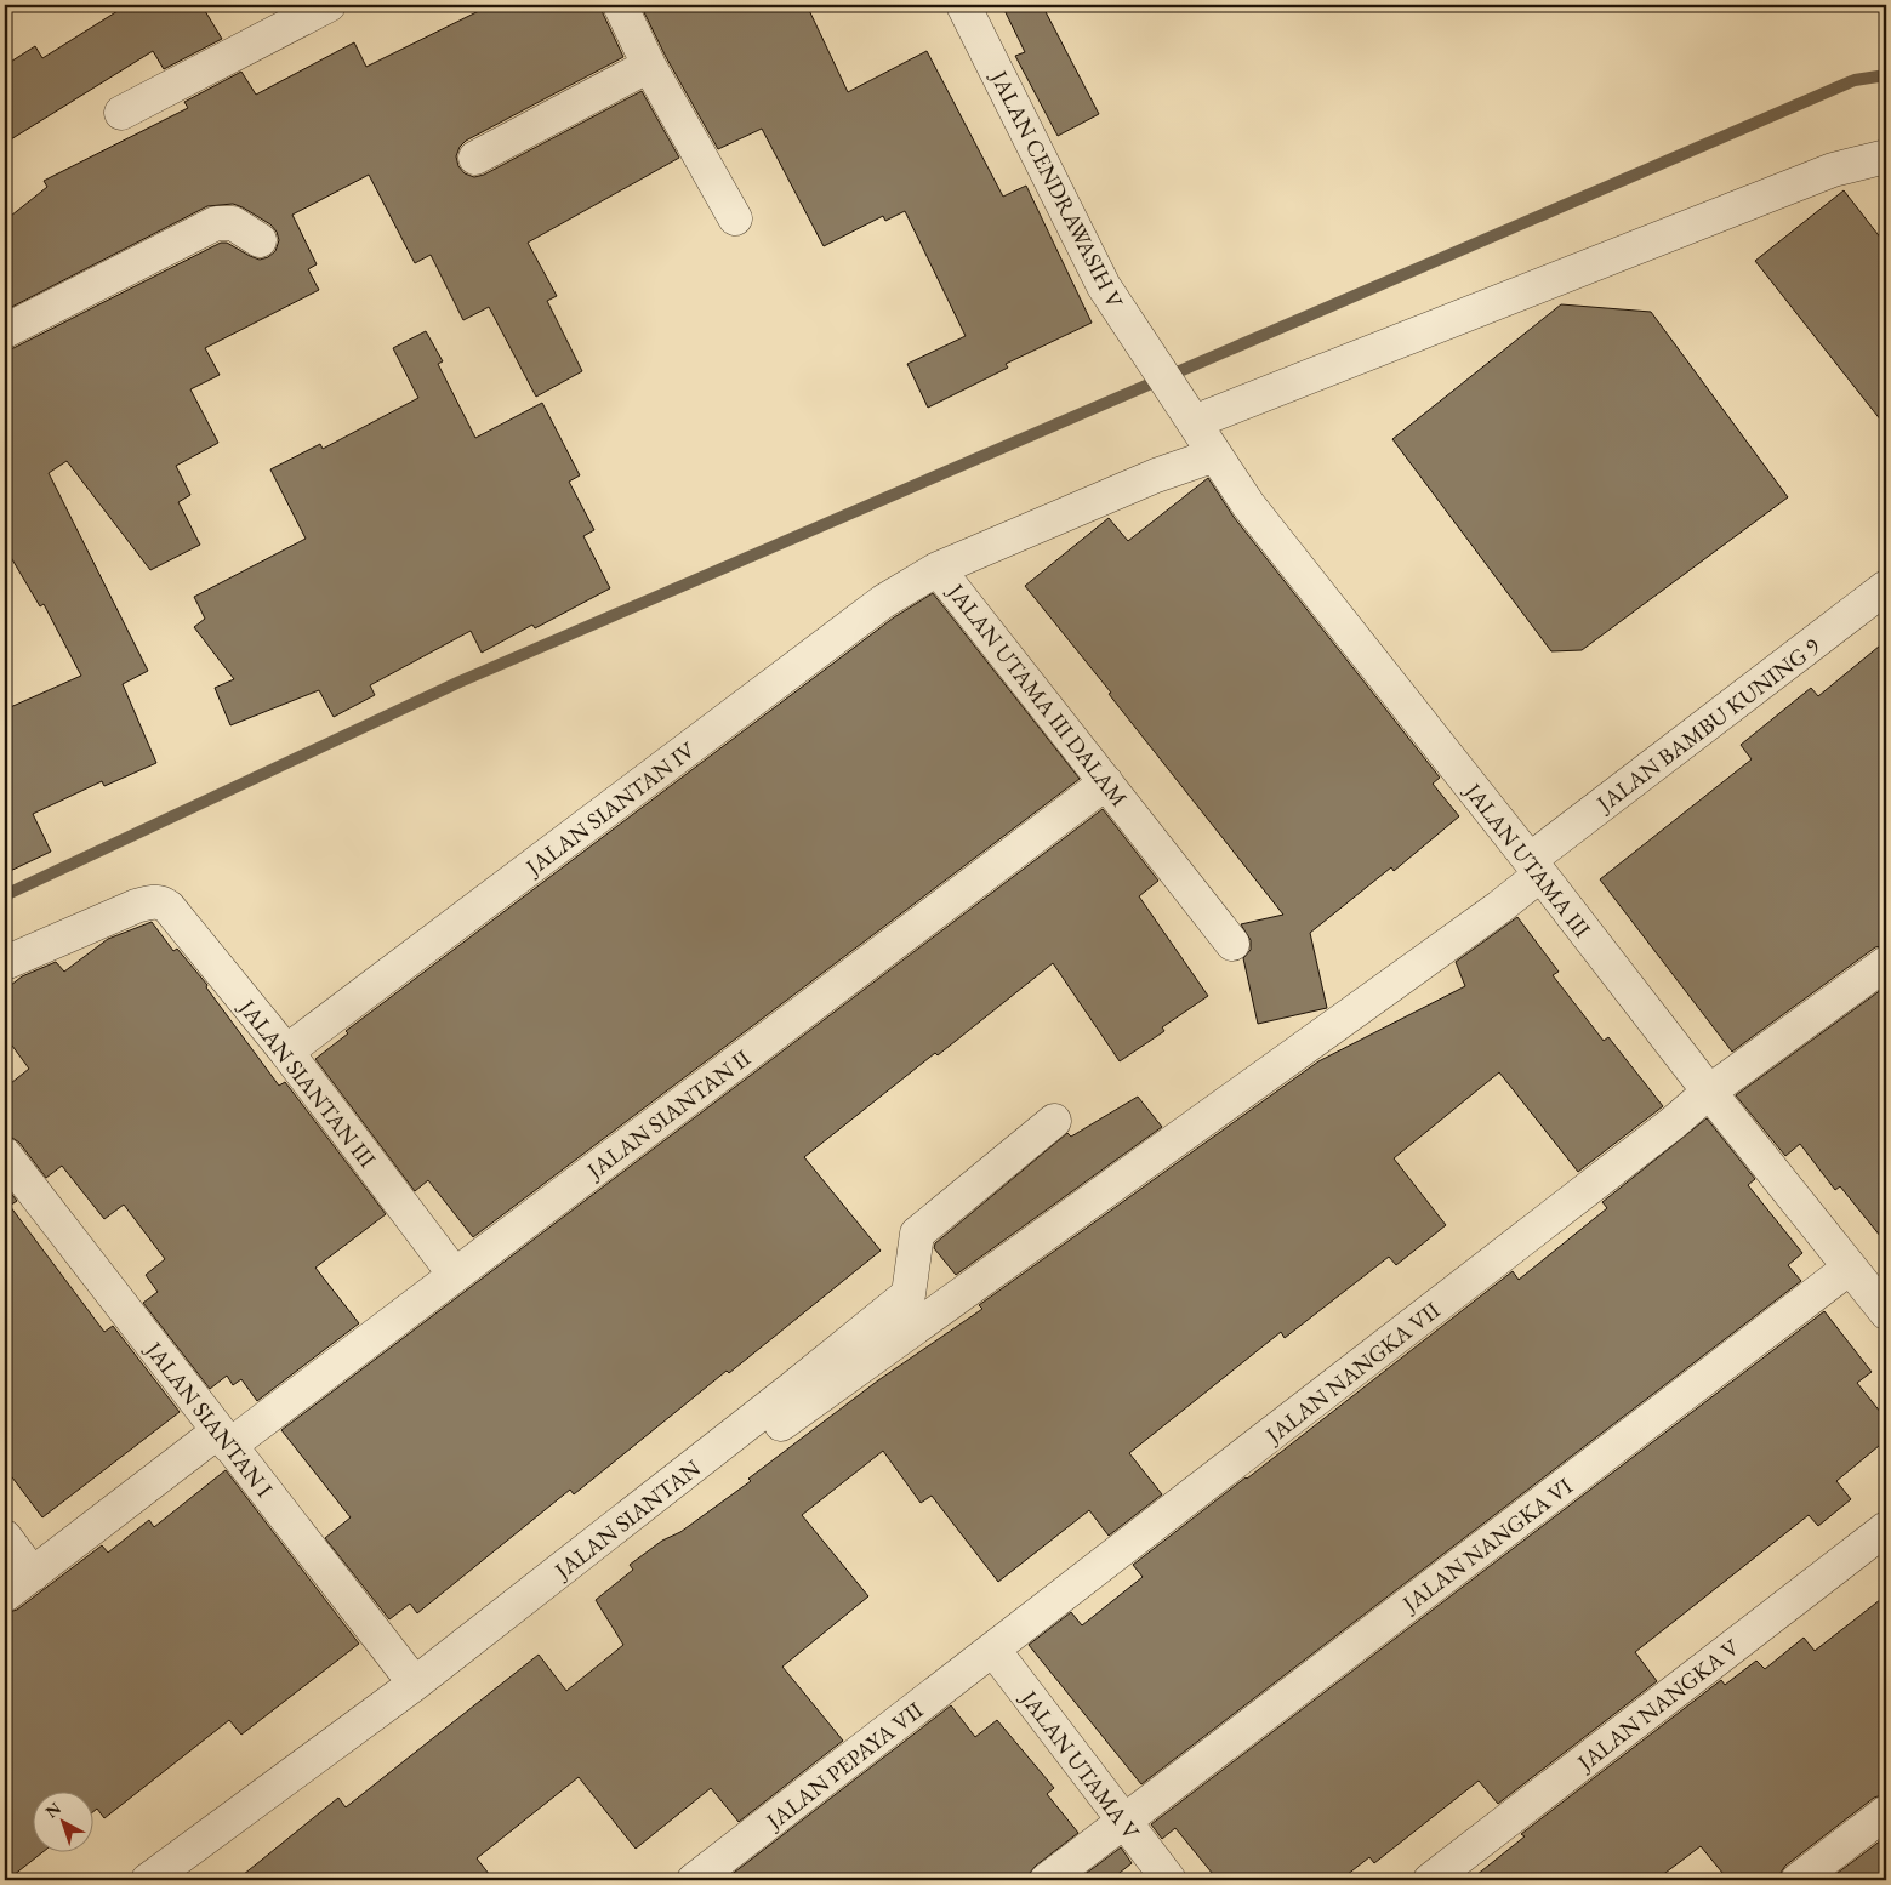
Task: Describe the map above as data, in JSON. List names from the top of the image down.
{
  "streets": {
    "street": [
      "JALAN CENDRAWASIH V",
      "JALAN UTAMA III DALAM",
      "JALAN BAMBU KUNING 9",
      "JALAN SIANTAN IV",
      "JALAN UTAMA III",
      "JALAN SIANTAN III",
      "JALAN SIANTAN II",
      "JALAN NANGKA VII",
      "JALAN SIANTAN I",
      "JALAN SIANTAN",
      "JALAN NANGKA VI",
      "JALAN NANGKA V",
      "JALAN PEPAYA VII",
      "JALAN UTAMA V"
    ]
  },
  "crossings": [
    ["JALAN CENDRAWASIH V", "JALAN UTAMA III"],
    ["JALAN UTAMA III DALAM", "JALAN SIANTAN IV"],
    ["JALAN UTAMA III DALAM", "JALAN UTAMA III"],
    ["JALAN UTAMA III DALAM", "JALAN SIANTAN II"],
    ["JALAN BAMBU KUNING 9", "JALAN UTAMA III"],
    ["JALAN BAMBU KUNING 9", "JALAN SIANTAN"],
    ["JALAN SIANTAN IV", "JALAN SIANTAN III"],
    ["JALAN UTAMA III", "JALAN NANGKA VII"],
    ["JALAN UTAMA III", "JALAN NANGKA VI"],
    ["JALAN SIANTAN III", "JALAN SIANTAN II"],
    ["JALAN SIANTAN II", "JALAN SIANTAN I"],
    ["JALAN NANGKA VII", "JALAN PEPAYA VII"],
    ["JALAN NANGKA VII", "JALAN UTAMA V"],
    ["JALAN SIANTAN I", "JALAN SIANTAN"],
    ["JALAN NANGKA VI", "JALAN UTAMA V"],
    ["JALAN PEPAYA VII", "JALAN UTAMA V"]
  ],
  "north": "top left"
}
